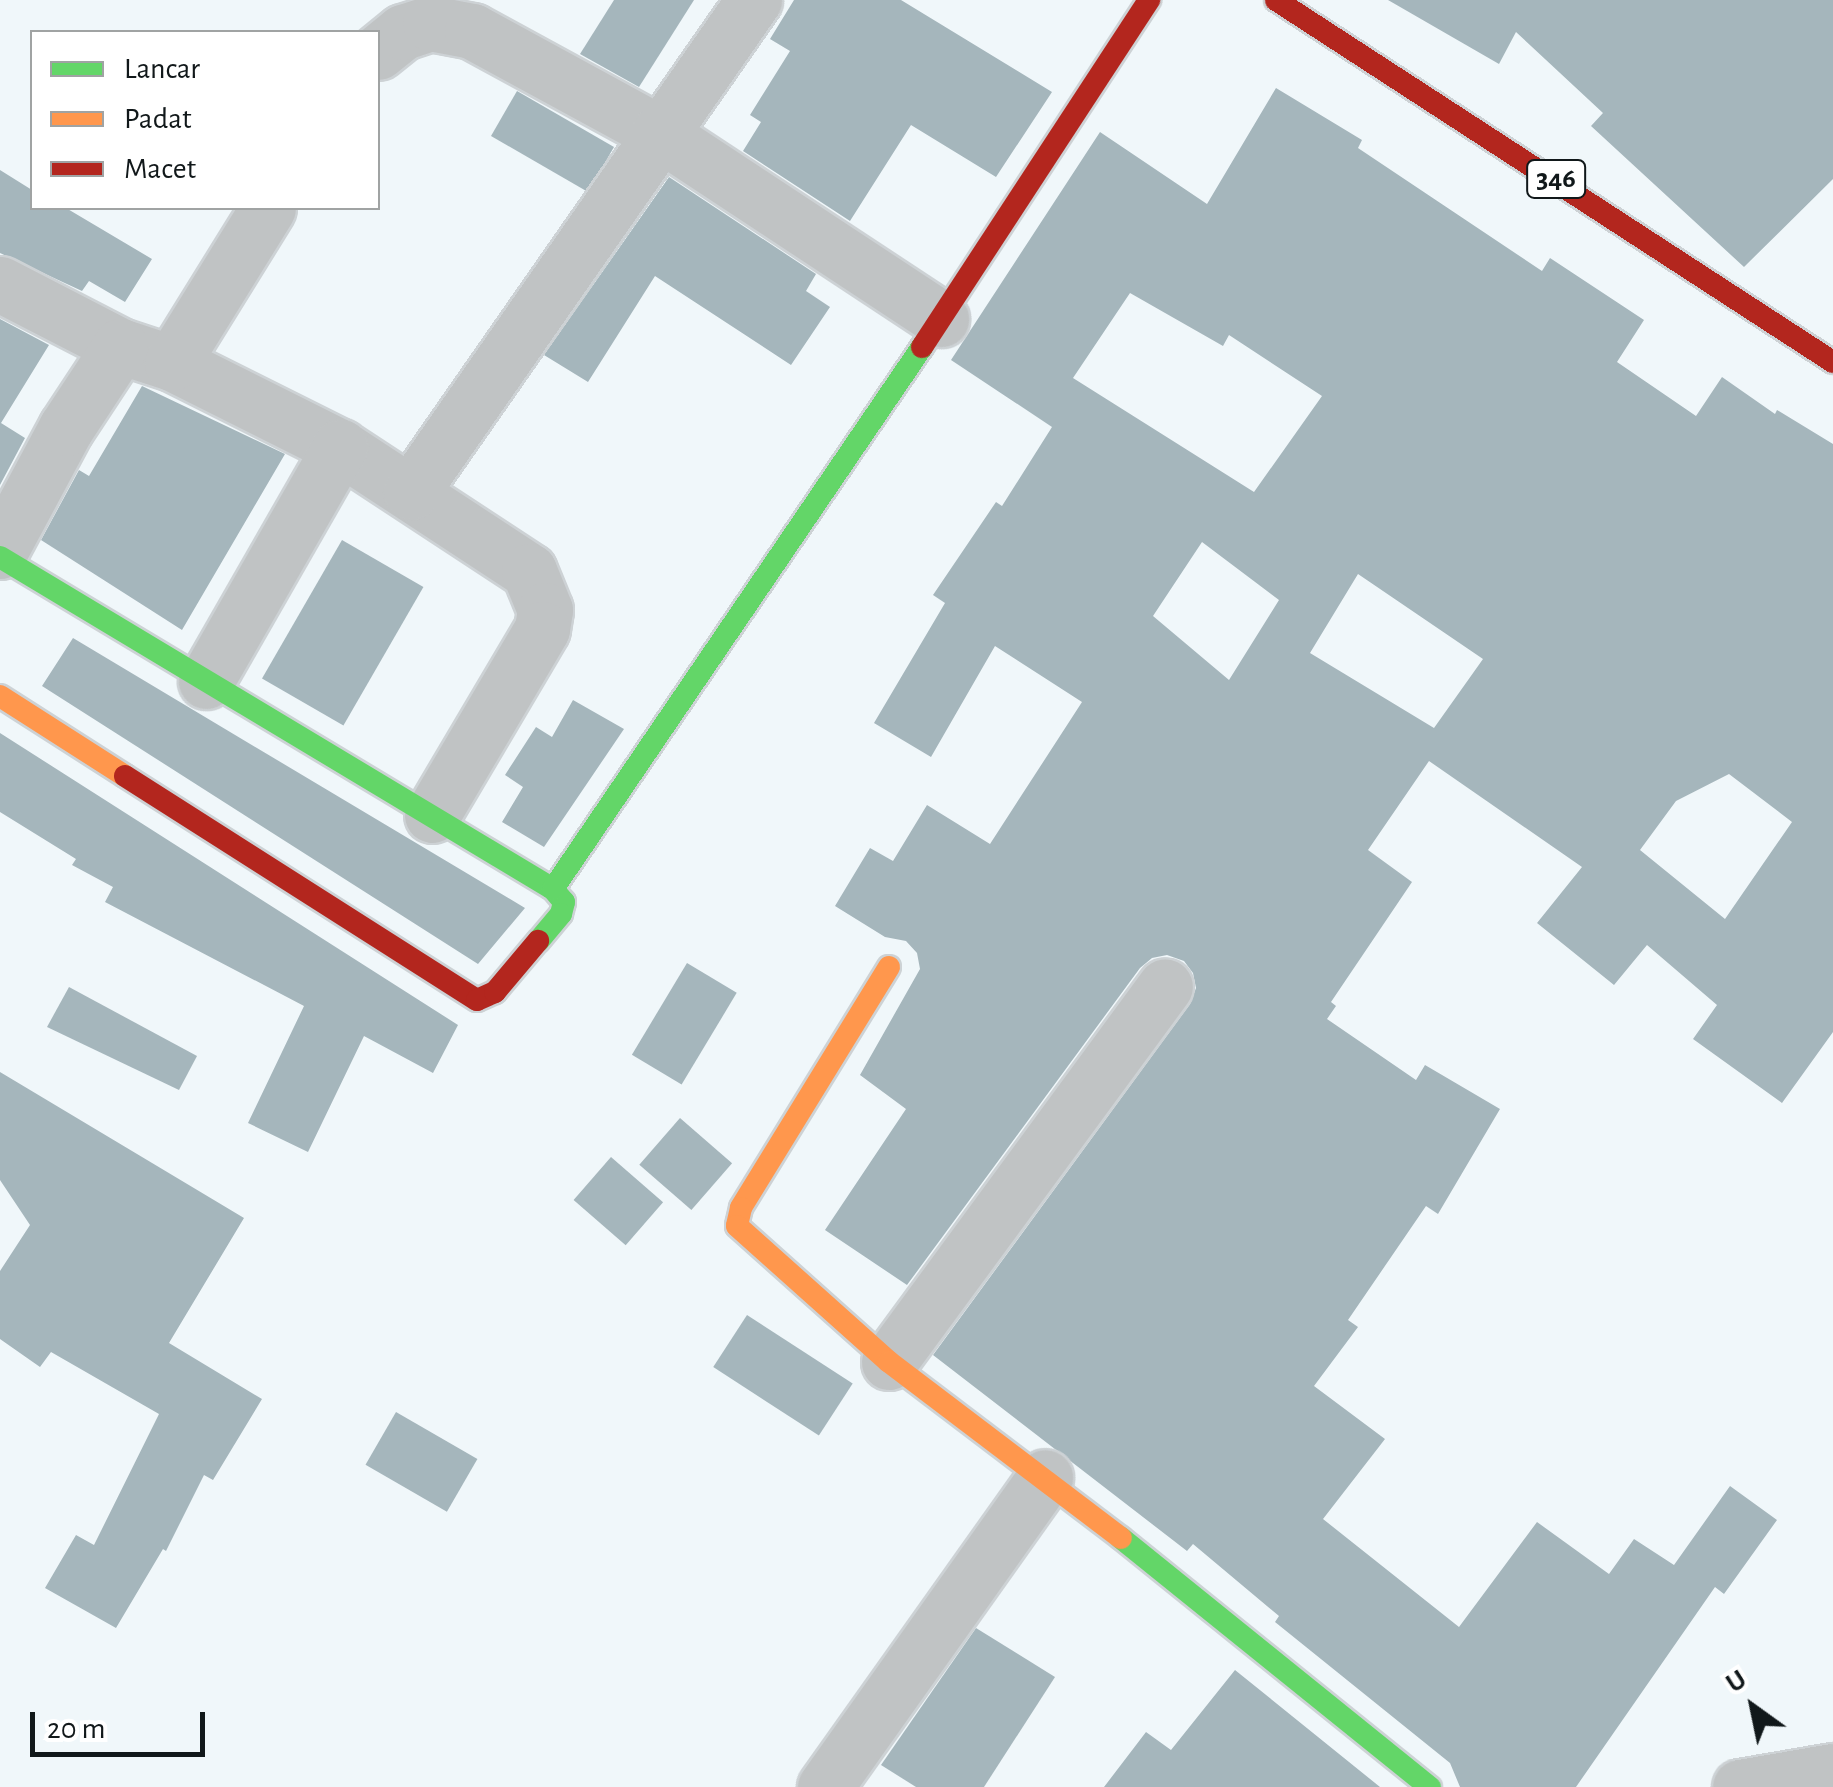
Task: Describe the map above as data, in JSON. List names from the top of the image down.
{
  "streets": {
    "street": ["346"]
  },
  "legend": ["Lancar", "Padat", "Macet"],
  "scale_bar": "20 m",
  "north": "top left"
}
